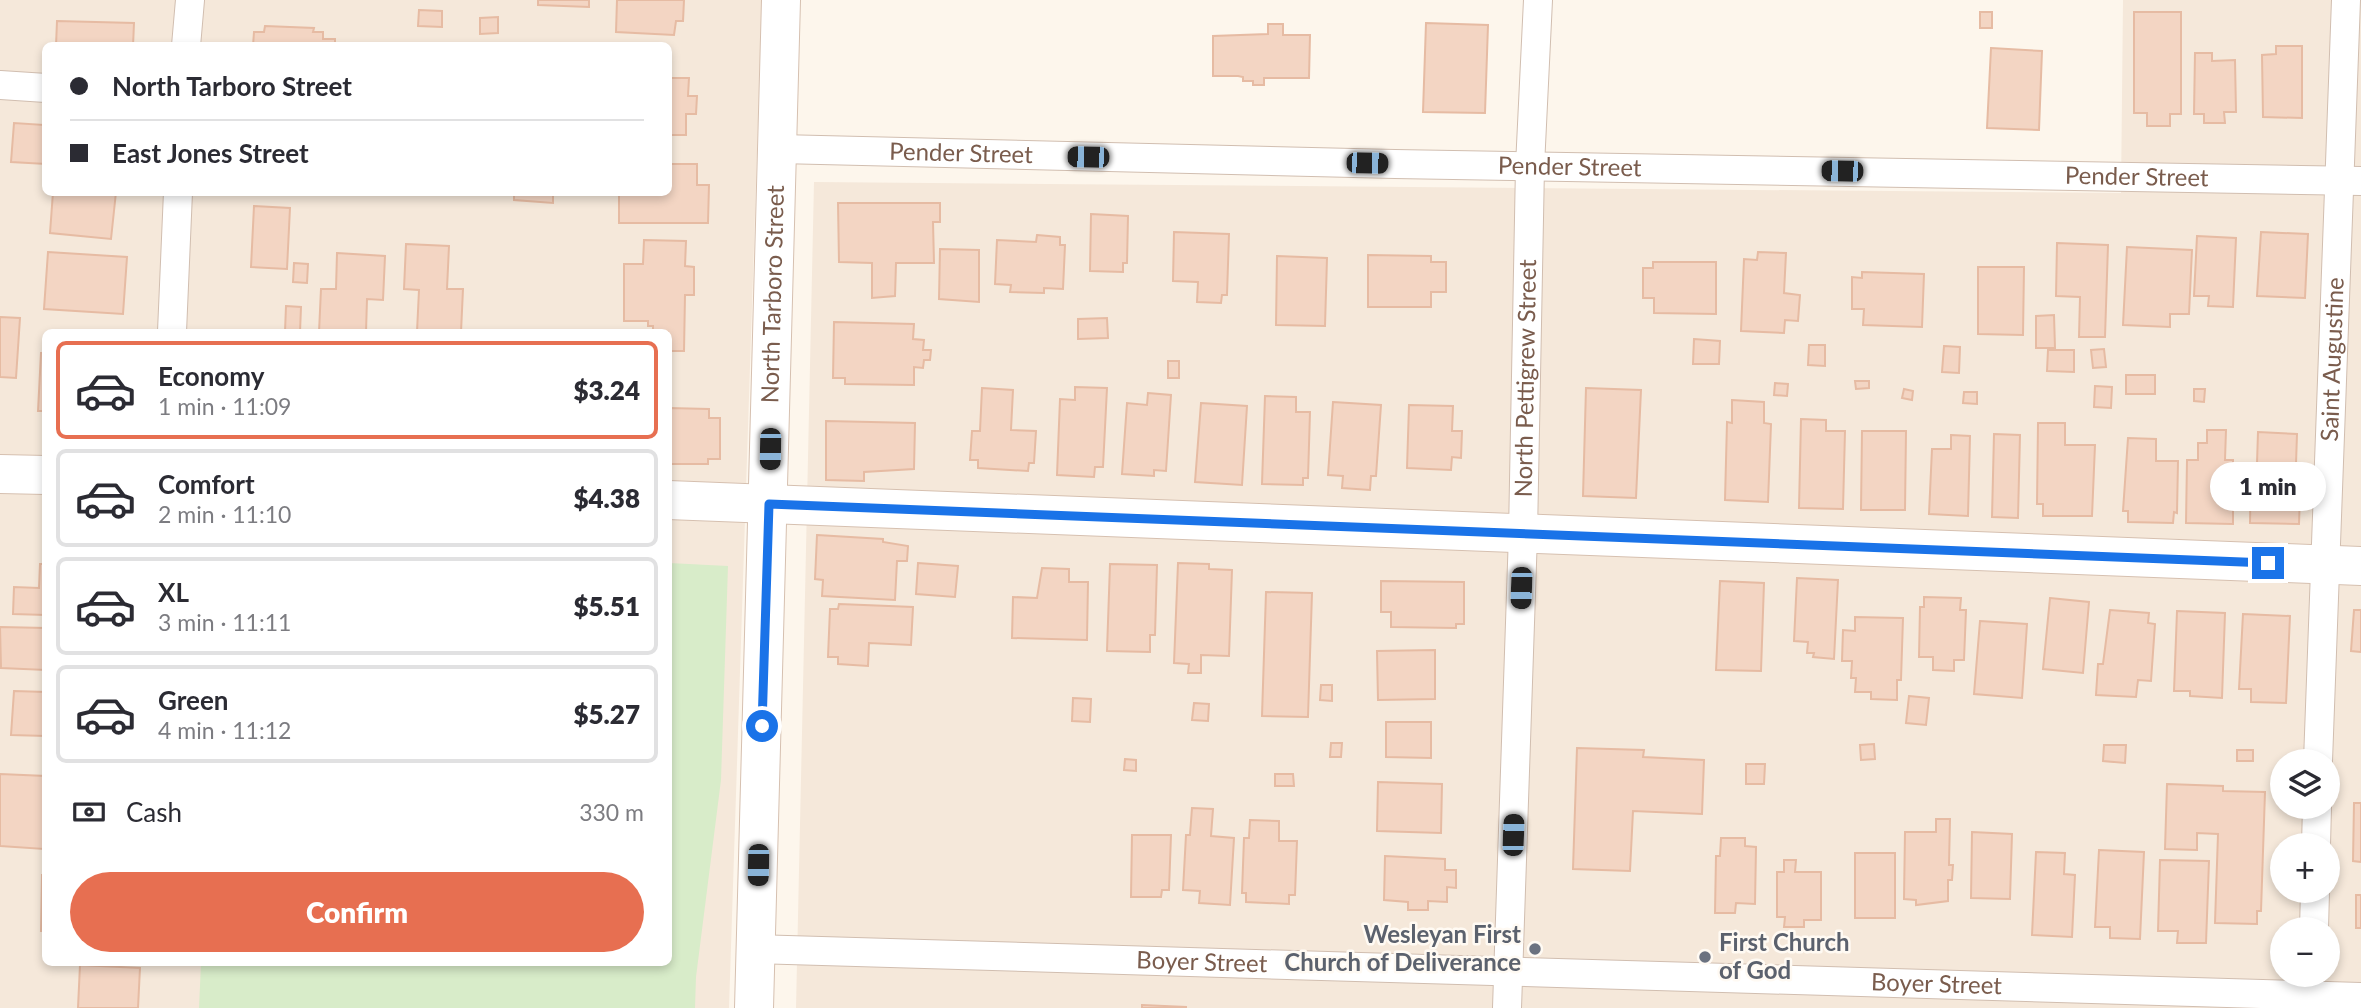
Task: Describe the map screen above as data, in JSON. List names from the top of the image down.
{
  "streets": {
    "street": [
      "Pender Street",
      "North Tarboro Street",
      "Saint Augustine",
      "North Pettigrew Street",
      "Boyer Street"
    ]
  },
  "crossings": [
    ["Pender Street", "North Tarboro Street"],
    ["Pender Street", "Saint Augustine"],
    ["Pender Street", "North Pettigrew Street"],
    ["North Tarboro Street", "Boyer Street"],
    ["North Pettigrew Street", "Boyer Street"]
  ],
  "places": ["Wesleyan First Church of Deliverance", "First Church of God"],
  "page": {
    "banner": ["North Tarboro Street", "East Jones Street"],
    "list": [
      {
        "name": "Economy",
        "note": "1 min · 11:09",
        "value": "$3.24"
      },
      {
        "name": "Comfort",
        "note": "2 min · 11:10",
        "value": "$4.38"
      },
      {
        "name": "XL",
        "note": "3 min · 11:11",
        "value": "$5.51"
      },
      {
        "name": "Green",
        "note": "4 min · 11:12",
        "value": "$5.27"
      }
    ],
    "bubble": "1 min",
    "map_buttons": ["+", "−"],
    "pay": ["Cash", "330 m"],
    "buttons": "Confirm"
  }
}
